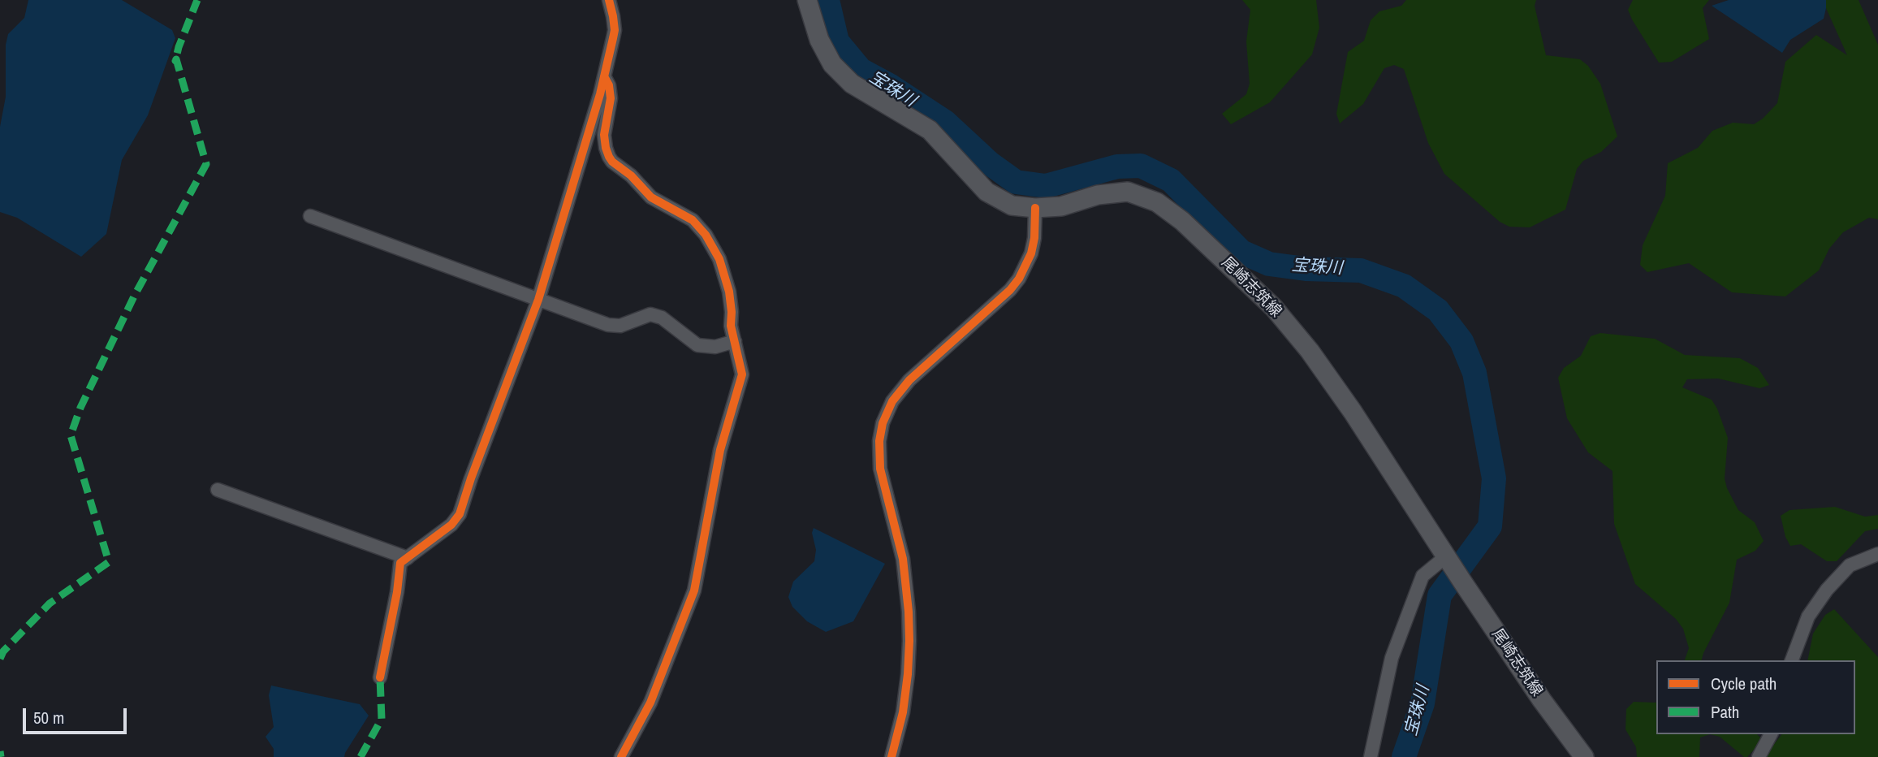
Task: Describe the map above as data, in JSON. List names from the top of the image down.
{
  "streets": {
    "main road": ["尾崎志筑線"]
  },
  "water": ["宝珠川"],
  "legend": ["Cycle path", "Path"],
  "scale_bar": "50 m"
}
